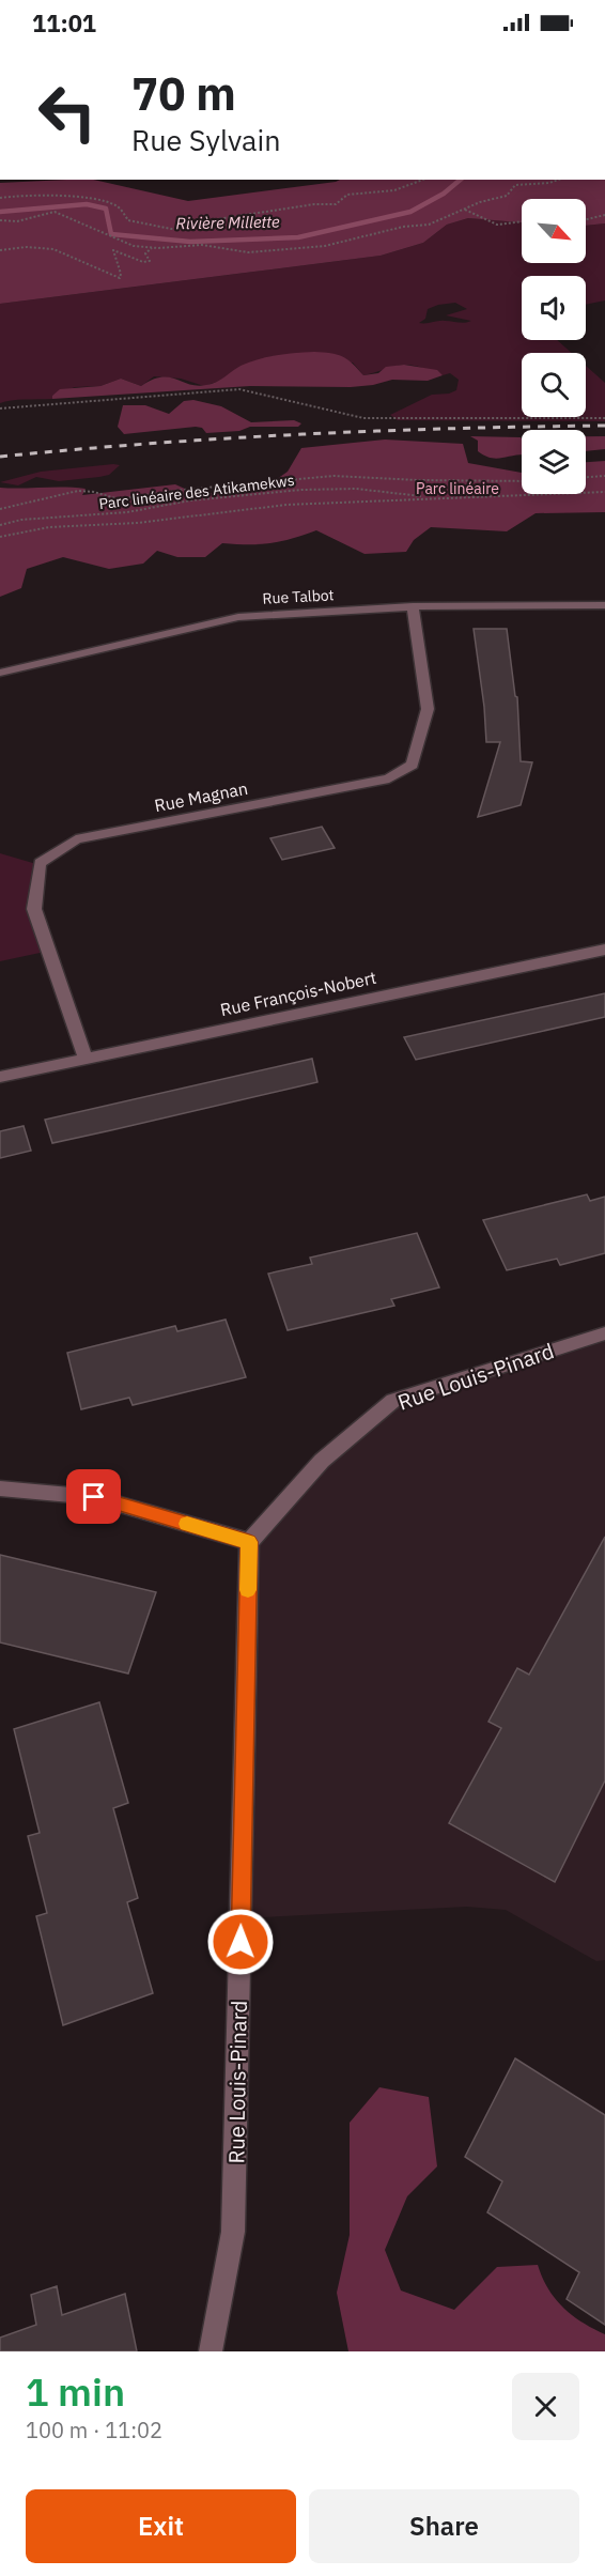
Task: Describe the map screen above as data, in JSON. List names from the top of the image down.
{
  "streets": {
    "street": [
      "Rue Talbot",
      "Rue Magnan",
      "Rue François-Nobert",
      "Rue Louis-Pinard"
    ],
    "path": ["Parc linéaire des Atikamekws"]
  },
  "crossings": [
    ["Rue Talbot", "Rue Magnan"],
    ["Rue Magnan", "Rue François-Nobert"]
  ],
  "water": ["Rivière Millette"],
  "parks": ["Parc linéaire"],
  "north": "bottom right",
  "page": {
    "status": "11:01",
    "turn": ["70 m", "Rue Sylvain"],
    "heading": ["1 min", "100 m · 11:02"],
    "buttons": ["Exit", "Share"]
  }
}
